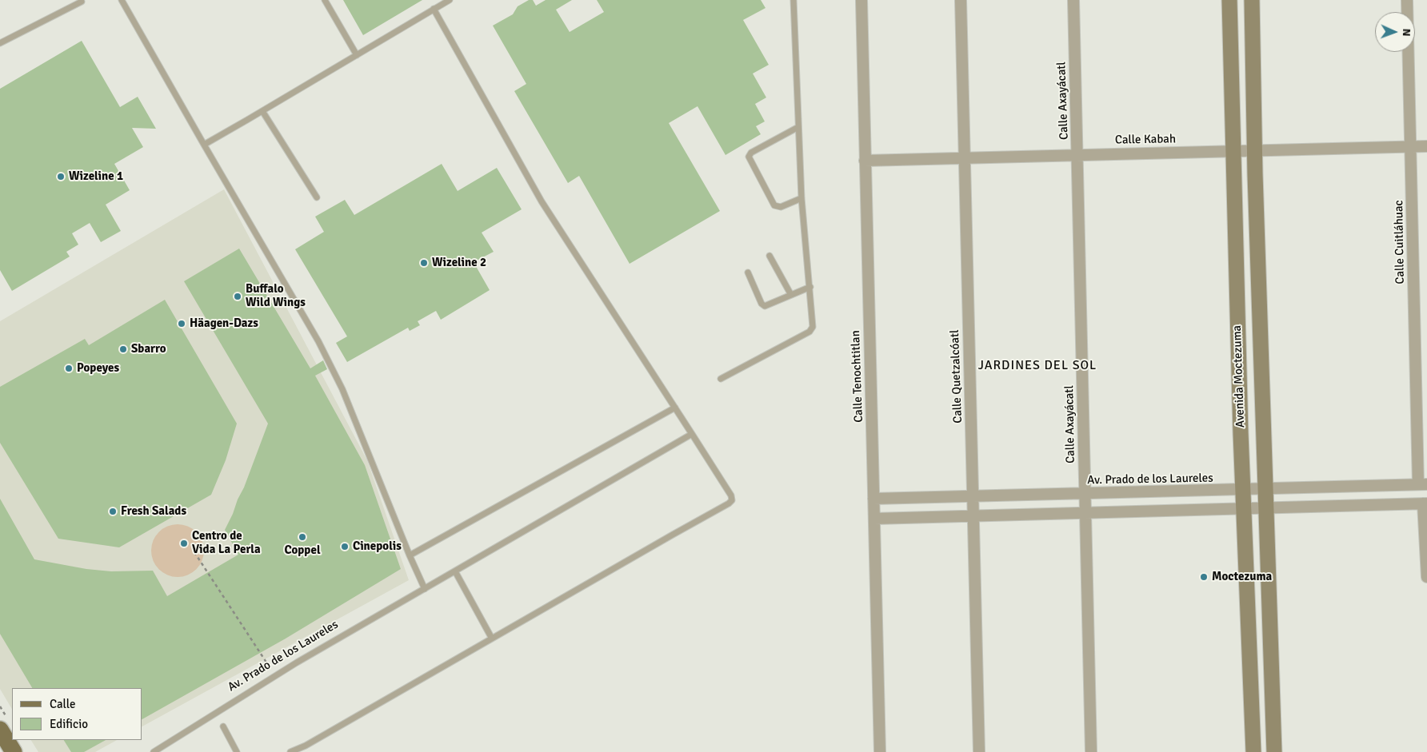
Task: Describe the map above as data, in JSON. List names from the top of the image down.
{
  "streets": {
    "street": [
      "Calle Axayácatl",
      "Calle Kabah",
      "Calle Cuitláhuac",
      "Calle Tenochtitlan",
      "Calle Quetzalcóatl",
      "Avenida Moctezuma",
      "Av. Prado de los Laureles"
    ]
  },
  "crossings": [
    ["Calle Axayácatl", "Calle Kabah"],
    ["Calle Axayácatl", "Av. Prado de los Laureles"],
    ["Calle Kabah", "Calle Cuitláhuac"],
    ["Calle Kabah", "Calle Tenochtitlan"],
    ["Calle Kabah", "Calle Quetzalcóatl"],
    ["Calle Kabah", "Avenida Moctezuma"],
    ["Calle Cuitláhuac", "Av. Prado de los Laureles"],
    ["Calle Tenochtitlan", "Av. Prado de los Laureles"],
    ["Calle Quetzalcóatl", "Av. Prado de los Laureles"],
    ["Avenida Moctezuma", "Av. Prado de los Laureles"]
  ],
  "districts": ["JARDINES DEL SOL"],
  "places": [
    "Wizeline 1",
    "Wizeline 2",
    "Buffalo Wild Wings",
    "Häagen-Dazs",
    "Sbarro",
    "Popeyes",
    "Fresh Salads",
    "Coppel",
    "Centro de Vida La Perla",
    "Cinepolis",
    "Moctezuma"
  ],
  "legend": ["Calle", "Edificio"],
  "north": "right"
}
